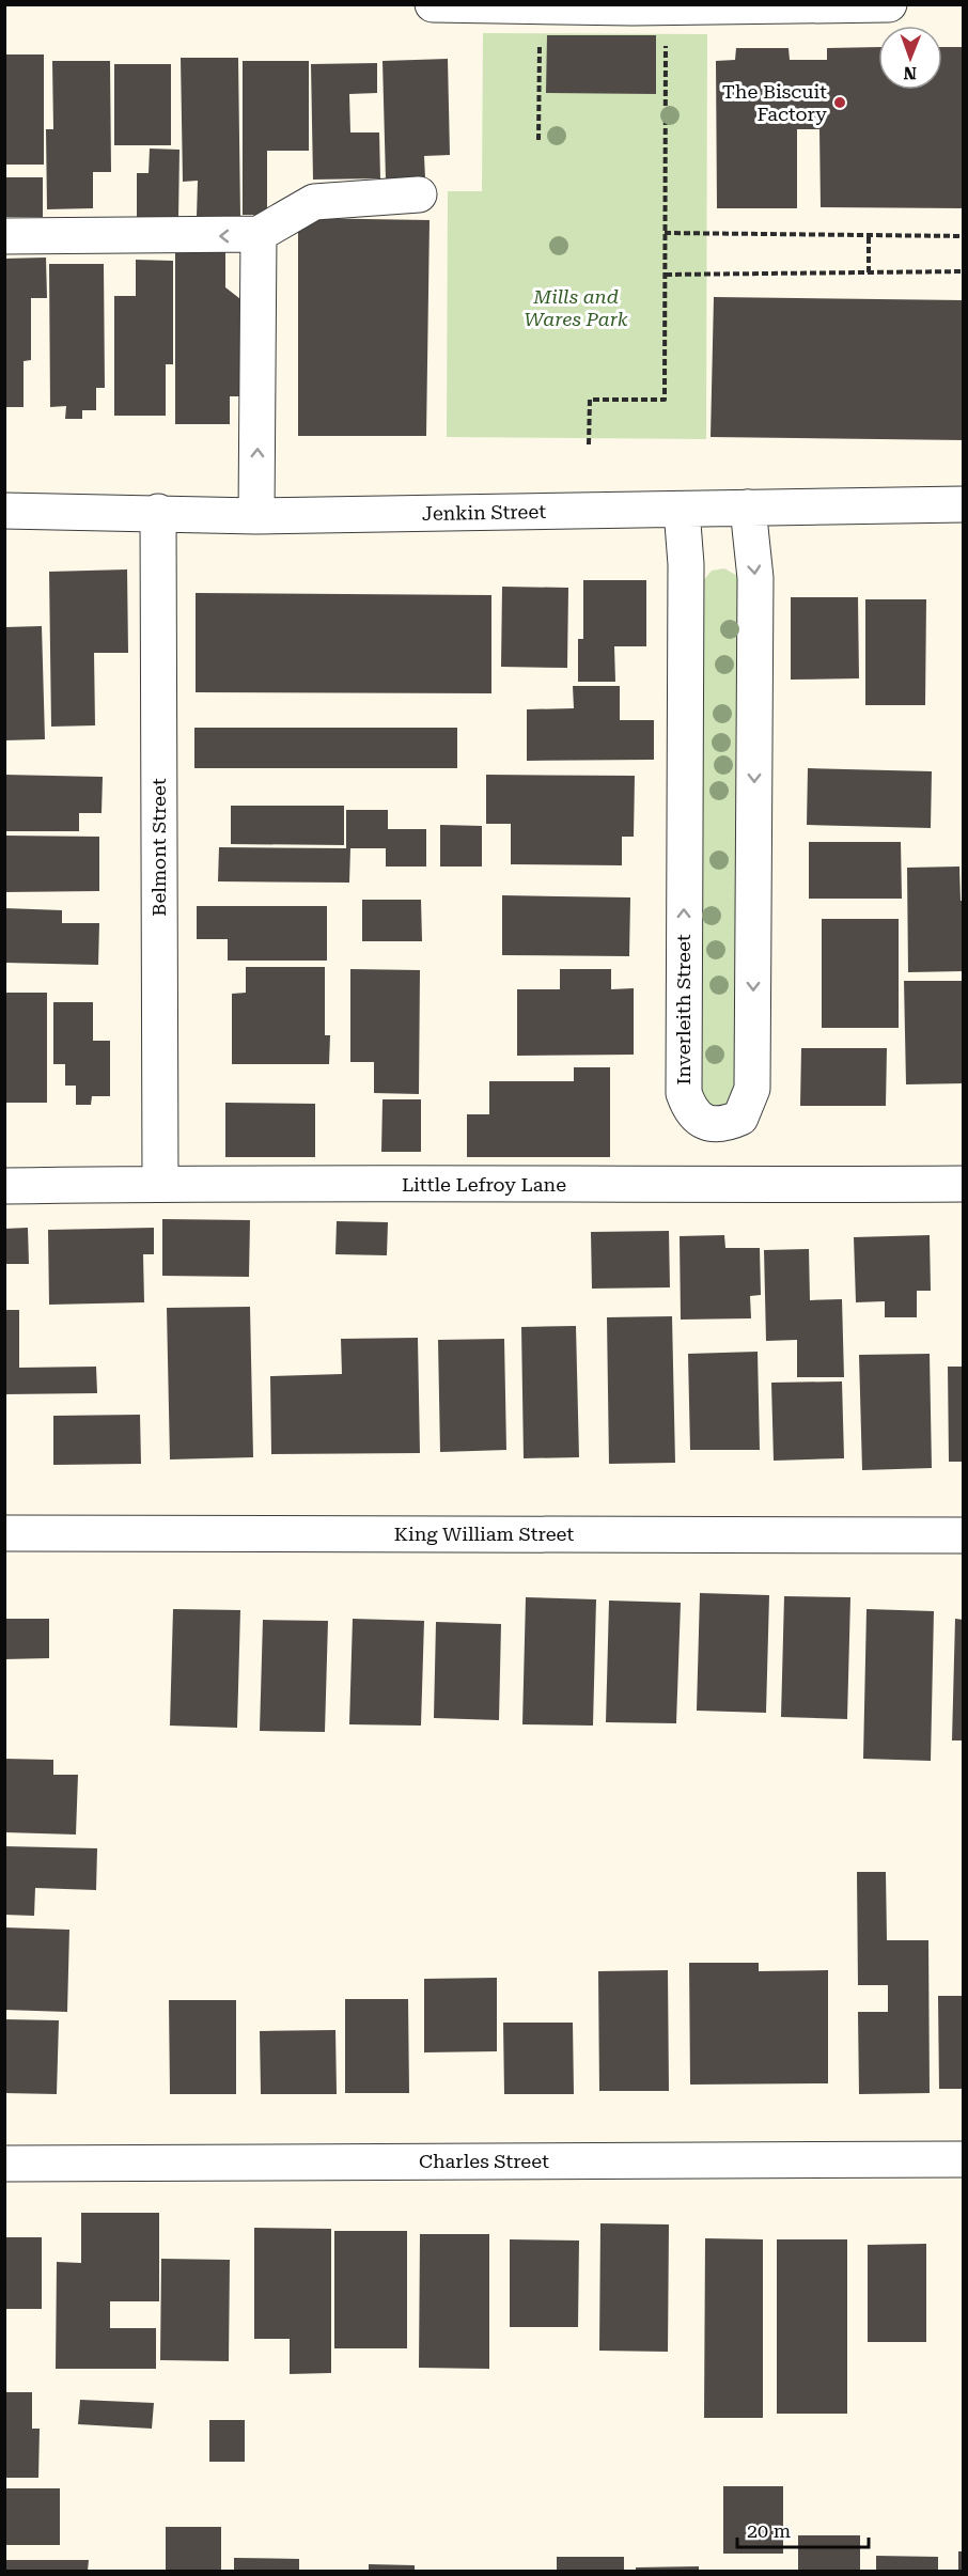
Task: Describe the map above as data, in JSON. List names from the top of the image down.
{
  "streets": {
    "street": [
      "Jenkin Street",
      "Belmont Street",
      "Inverleith Street",
      "Little Lefroy Lane",
      "King William Street",
      "Charles Street"
    ]
  },
  "crossings": [
    ["Jenkin Street", "Belmont Street"],
    ["Jenkin Street", "Inverleith Street"],
    ["Belmont Street", "Little Lefroy Lane"]
  ],
  "parks": ["Mills and Wares Park"],
  "places": ["The Biscuit Factory"],
  "scale_bar": "20 m",
  "north": "bottom"
}
